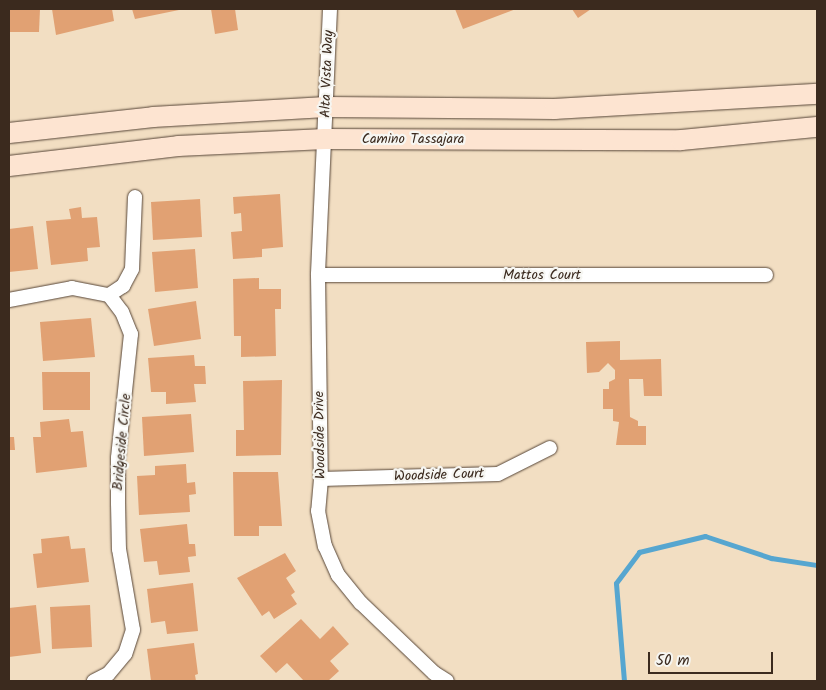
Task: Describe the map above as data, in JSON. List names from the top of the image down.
{
  "streets": {
    "main road": ["Camino Tassajara"],
    "street": [
      "Alta Vista Way",
      "Mattos Court",
      "Woodside Drive",
      "Bridgeside Circle",
      "Woodside Court"
    ]
  },
  "crossings": [
    ["Alta Vista Way", "Camino Tassajara"],
    ["Alta Vista Way", "Woodside Drive"],
    ["Camino Tassajara", "Woodside Drive"],
    ["Mattos Court", "Woodside Drive"],
    ["Woodside Drive", "Woodside Court"]
  ],
  "scale_bar": "50 m"
}
